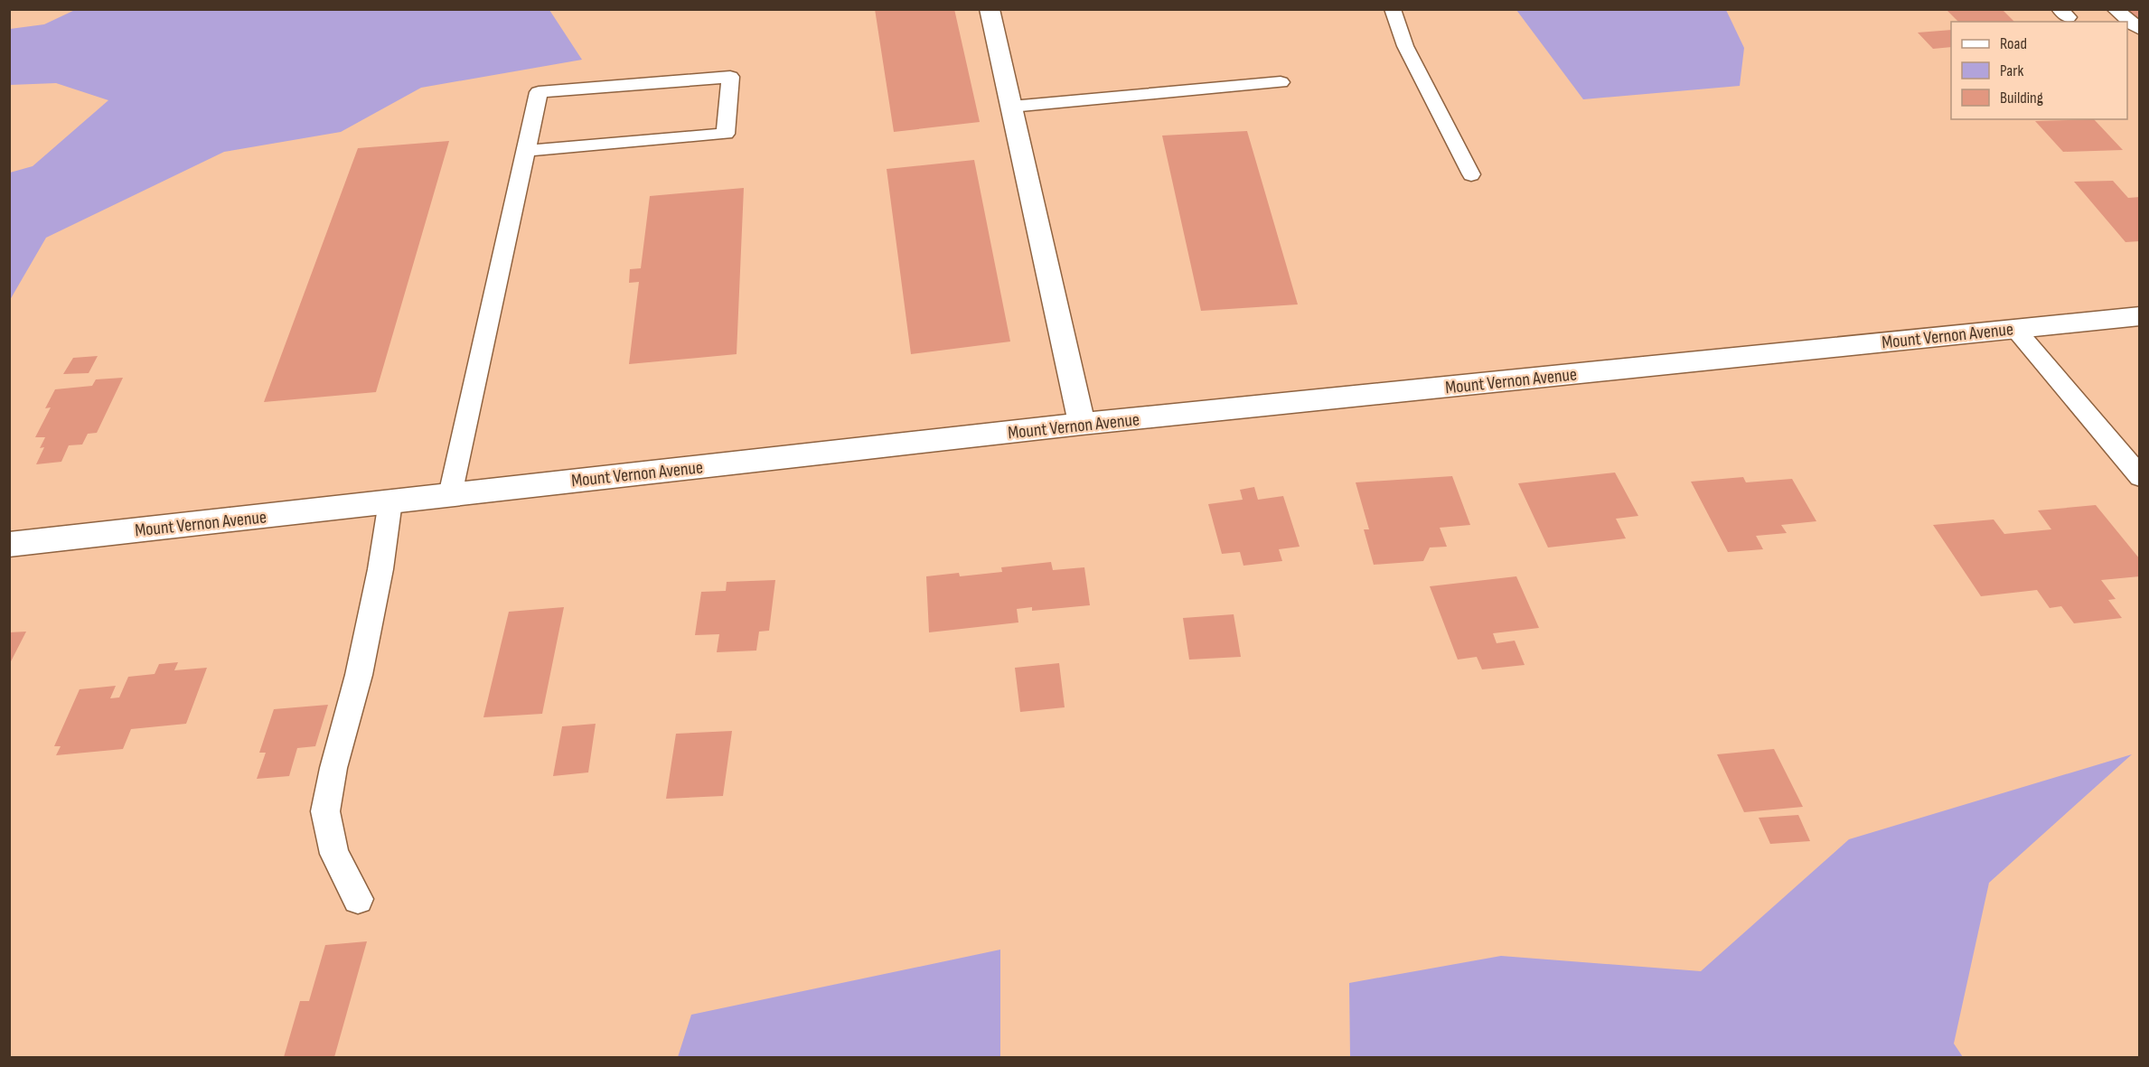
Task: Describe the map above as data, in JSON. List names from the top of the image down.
{
  "streets": {
    "street": ["Mount Vernon Avenue"]
  },
  "legend": ["Road", "Park", "Building"]
}
